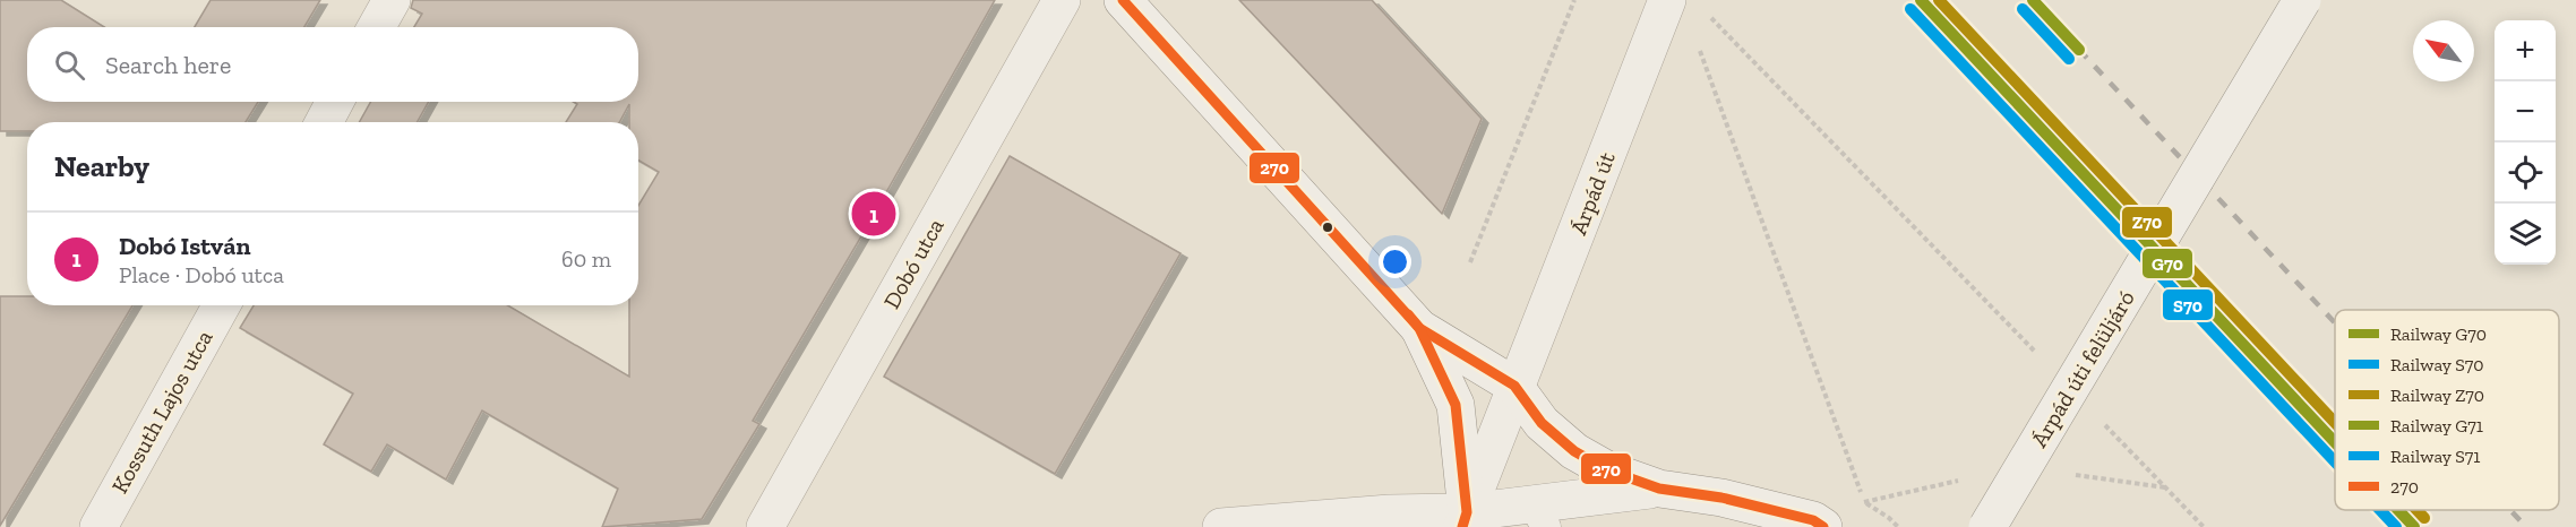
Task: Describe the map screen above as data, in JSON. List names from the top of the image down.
{
  "streets": {
    "street": [
      "Árpád út",
      "Dobó utca",
      "Árpád úti felüljáró",
      "Kossuth Lajos utca"
    ]
  },
  "lines": [
    "rail line G70",
    "rail line Z70",
    "rail line G71",
    "transit line 270",
    "rail line S70",
    "rail line S71"
  ],
  "legend": [
    "Railway G70",
    "Railway S70",
    "Railway Z70",
    "Railway G71",
    "Railway S71",
    "270"
  ],
  "north": "top left",
  "page": {
    "map_buttons": ["+", "−"],
    "search": "Search here",
    "heading": "Nearby",
    "pins": "1",
    "list": [
      {
        "mark": "1",
        "name": "Dobó István",
        "note": "Place · Dobó utca",
        "value": "60 m"
      }
    ]
  }
}
